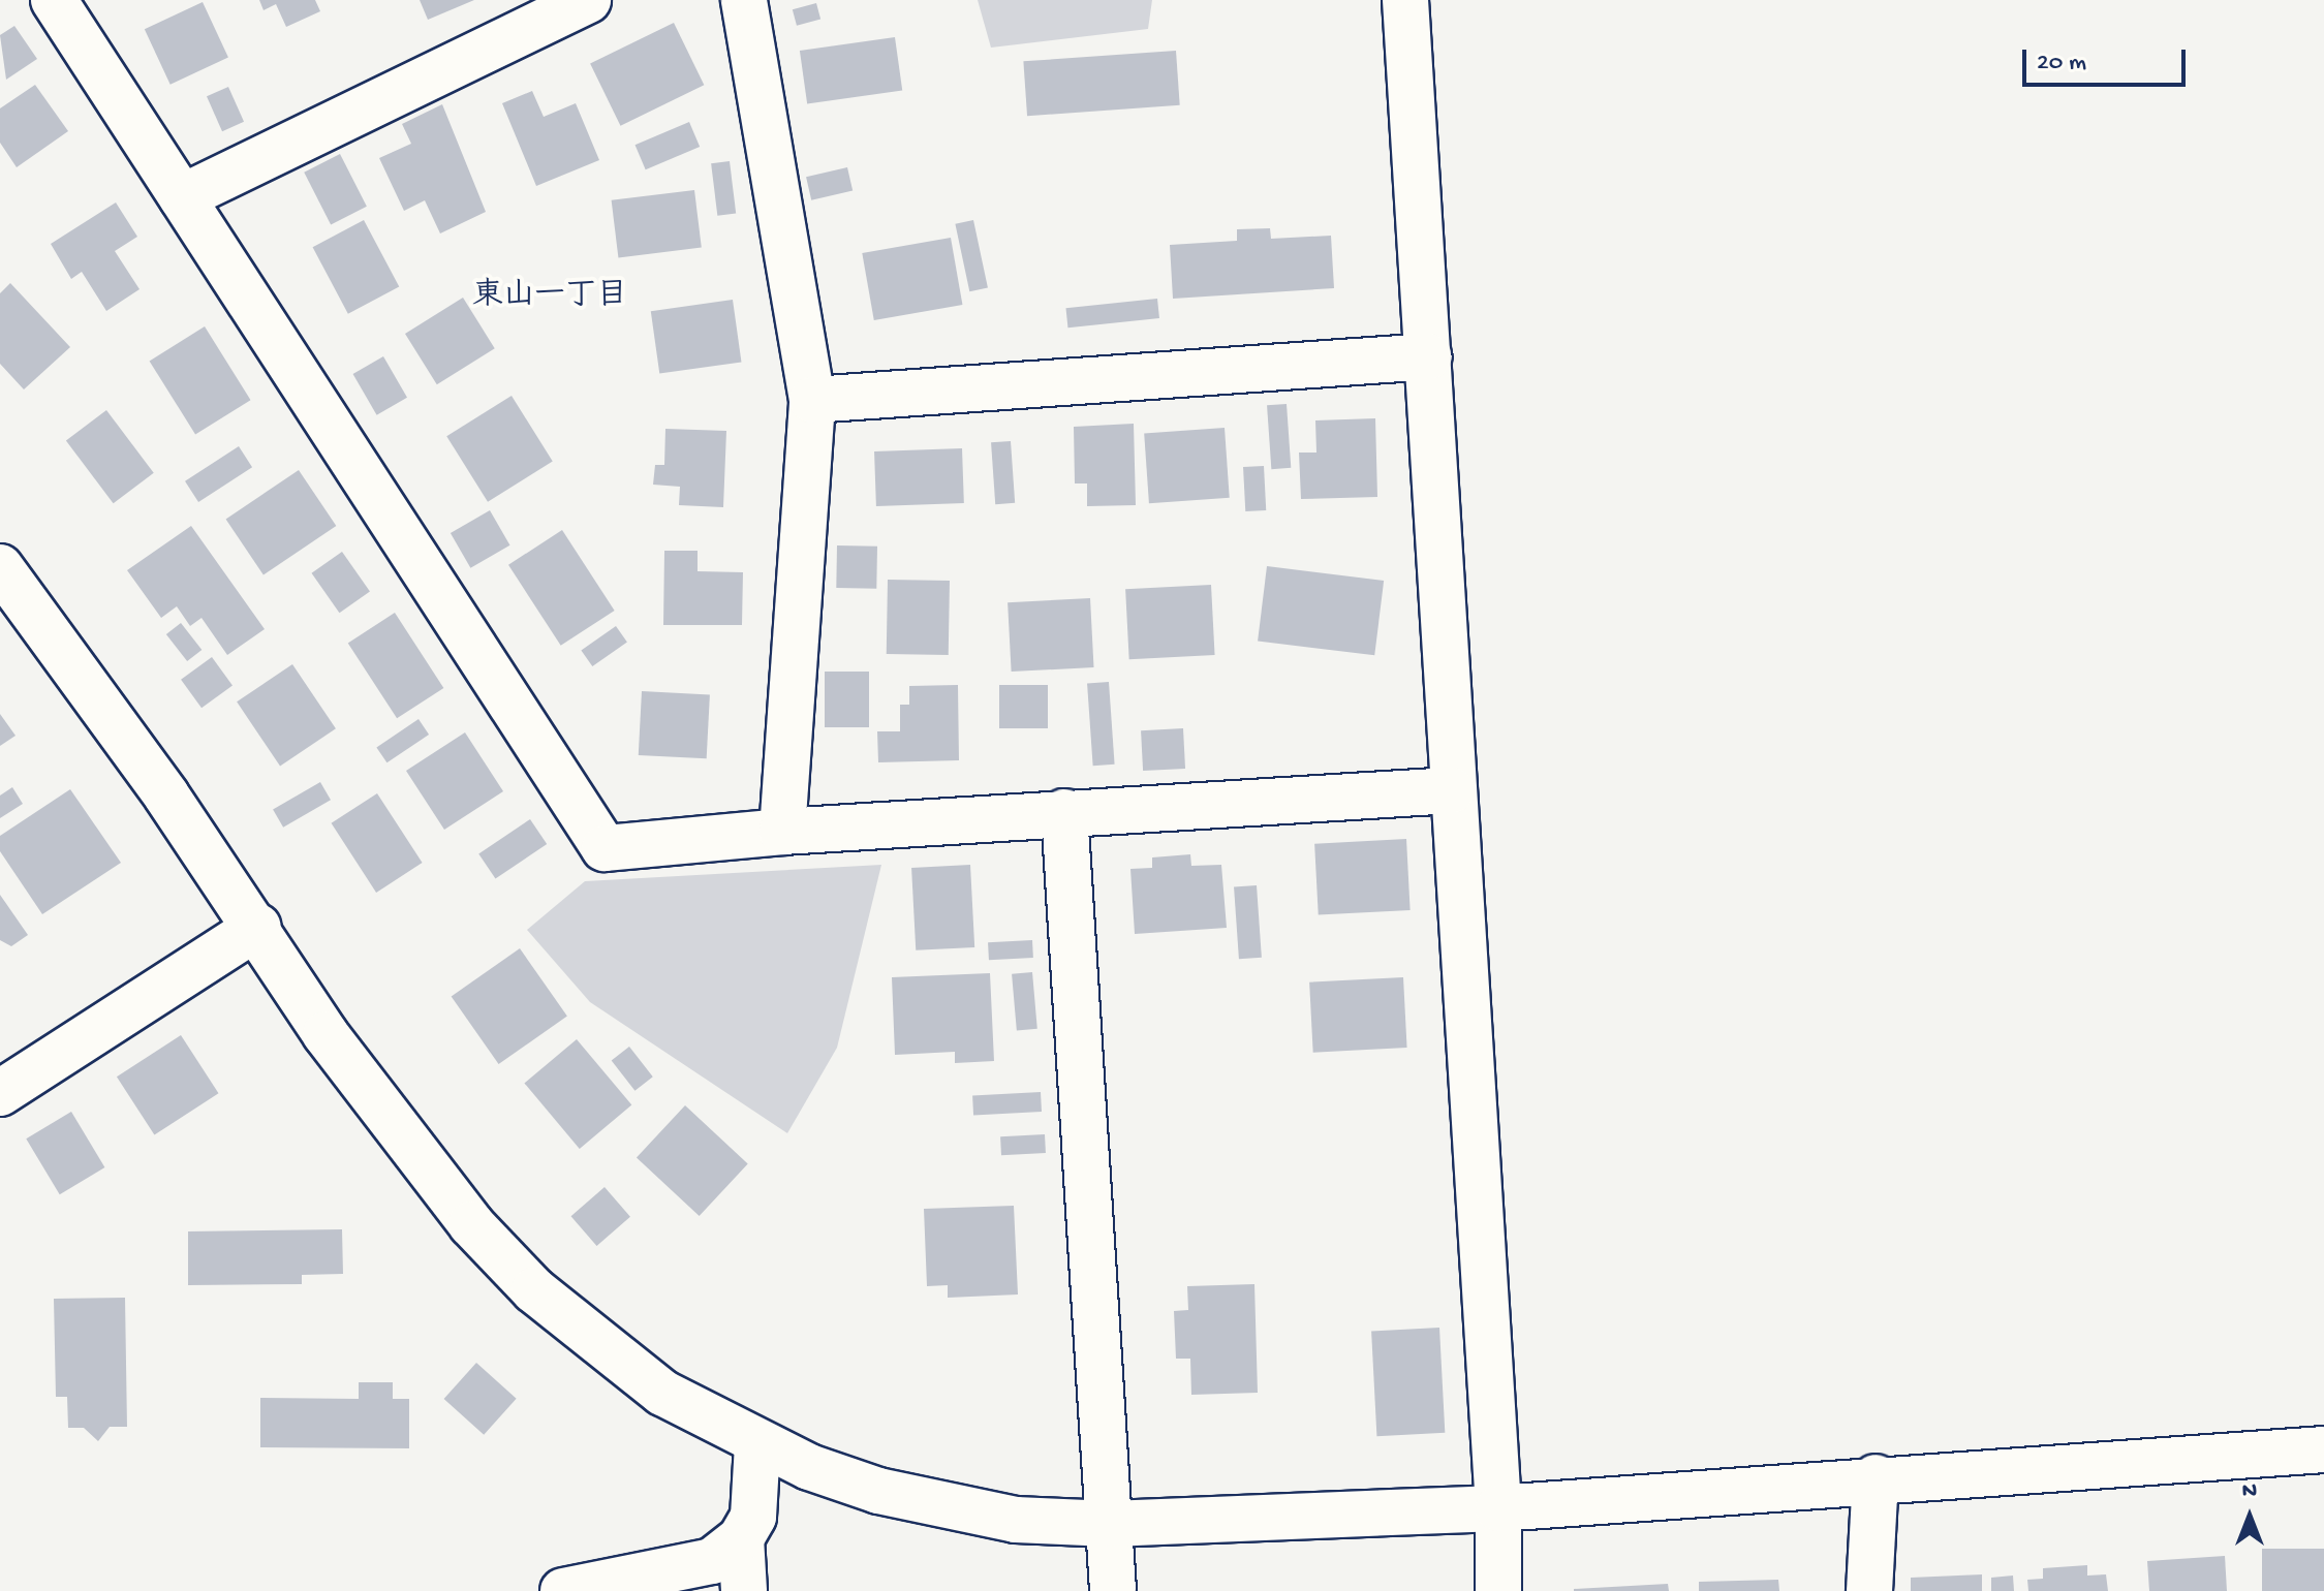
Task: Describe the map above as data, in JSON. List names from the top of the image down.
{
  "districts": ["東山一丁目"],
  "scale_bar": "20 m",
  "north": "top"
}
